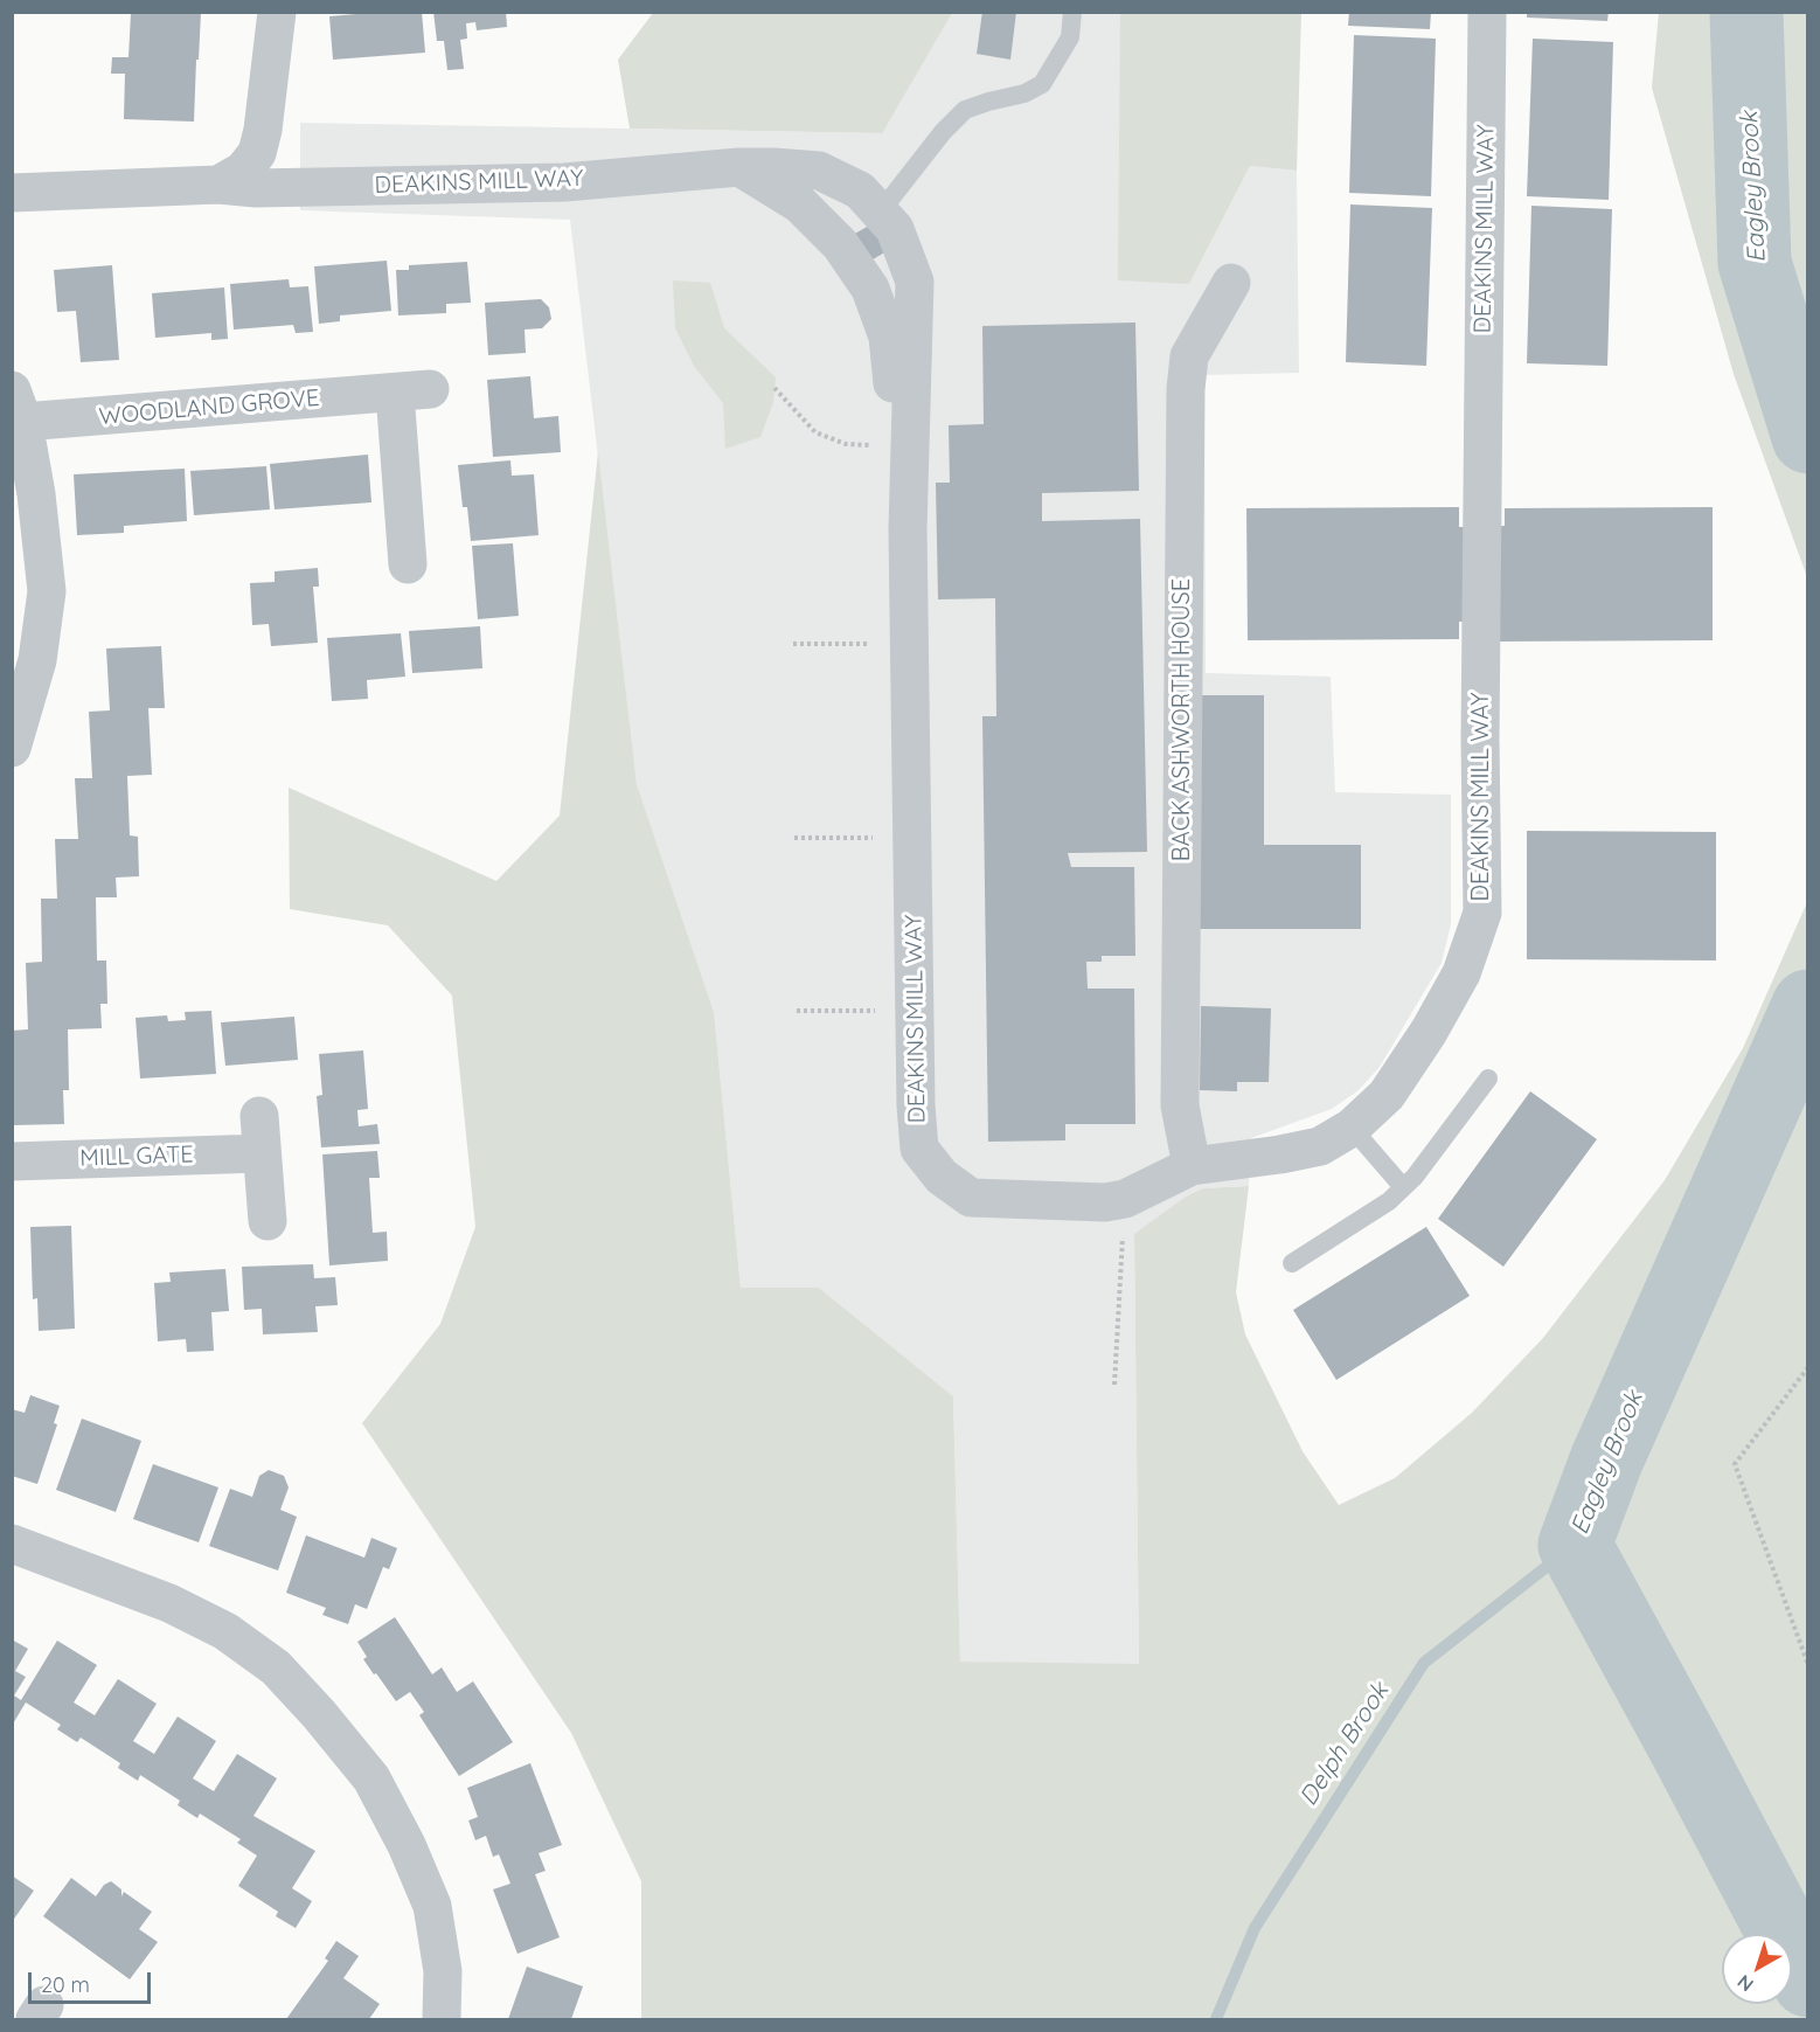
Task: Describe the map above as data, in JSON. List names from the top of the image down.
{
  "streets": {
    "street": [
      "DEAKINS MILL WAY",
      "WOODLAND GROVE",
      "BACK ASHWORTH HOUSE",
      "MILL GATE"
    ]
  },
  "crossings": [
    ["DEAKINS MILL WAY", "BACK ASHWORTH HOUSE"]
  ],
  "water": ["Eagley Brook", "Delph Brook"],
  "scale_bar": "20 m",
  "north": "bottom left"
}
